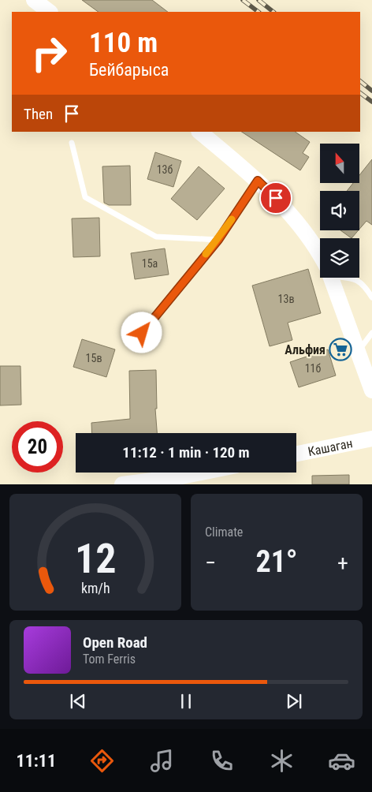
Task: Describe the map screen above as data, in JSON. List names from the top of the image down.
{
  "streets": {
    "street": ["Кашаган"]
  },
  "places": {
    "supermarket": ["Альфия"]
  },
  "house_numbers": [
    "13б",
    "15а",
    "13в",
    "15в",
    "11б"
  ],
  "north": "top",
  "page": {
    "turn": ["110 m", "Бейбарыса"],
    "then": "Then",
    "limit": "20",
    "trip": "11:12 · 1 min · 120 m",
    "tile": "Climate",
    "heat": ["−", "21°", "+"],
    "song": ["Open Road", "Tom Ferris"],
    "tabs": "11:11",
    "gauge": ["12", "km/h"]
  }
}
